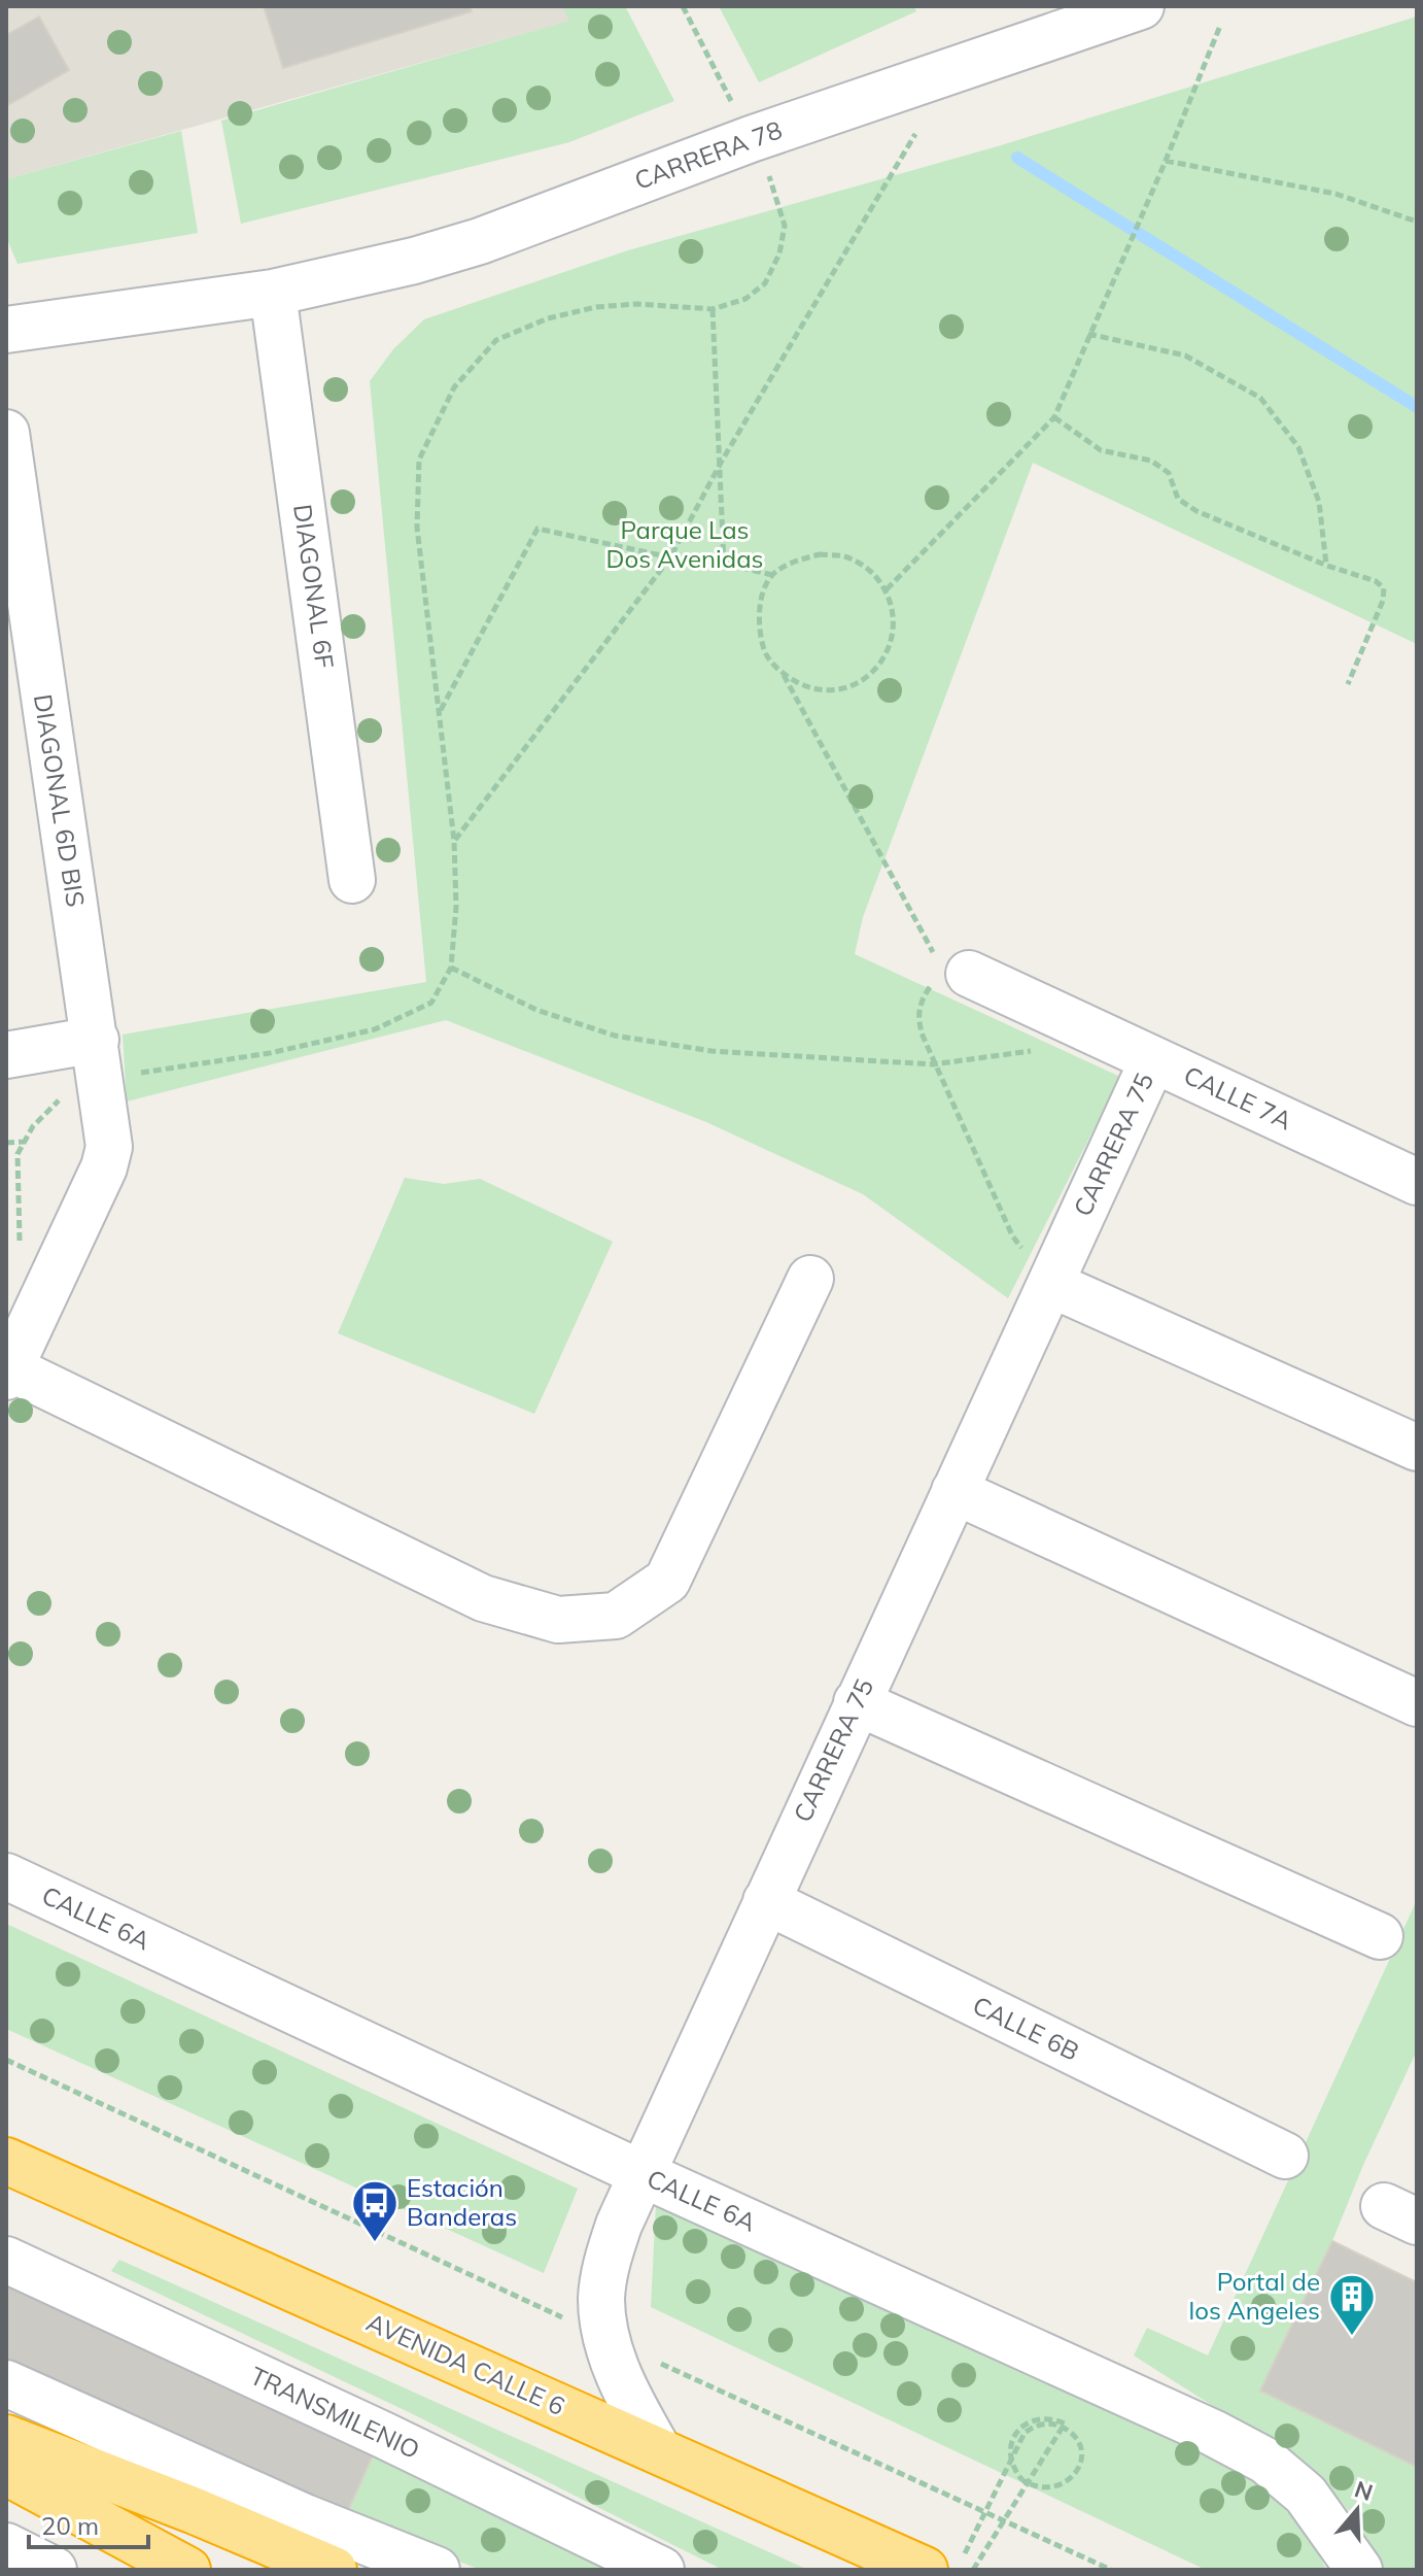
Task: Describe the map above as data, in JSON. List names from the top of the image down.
{
  "streets": {
    "highway": ["AVENIDA CALLE 6"],
    "street": [
      "CARRERA 78",
      "DIAGONAL 6F",
      "DIAGONAL 6D BIS",
      "CALLE 7A",
      "CARRERA 75",
      "CALLE 6A",
      "CALLE 6B",
      "TRANSMILENIO"
    ]
  },
  "crossings": [
    ["CARRERA 78", "DIAGONAL 6F"],
    ["CALLE 7A", "CARRERA 75"],
    ["CARRERA 75", "CALLE 6A"],
    ["CARRERA 75", "CALLE 6B"],
    ["CARRERA 75", "AVENIDA CALLE 6"]
  ],
  "parks": ["Parque Las Dos Avenidas"],
  "places": {
    "bus stop": ["Estación Banderas"],
    "building": ["Portal de los Angeles"]
  },
  "scale_bar": "20 m",
  "north": "top"
}
